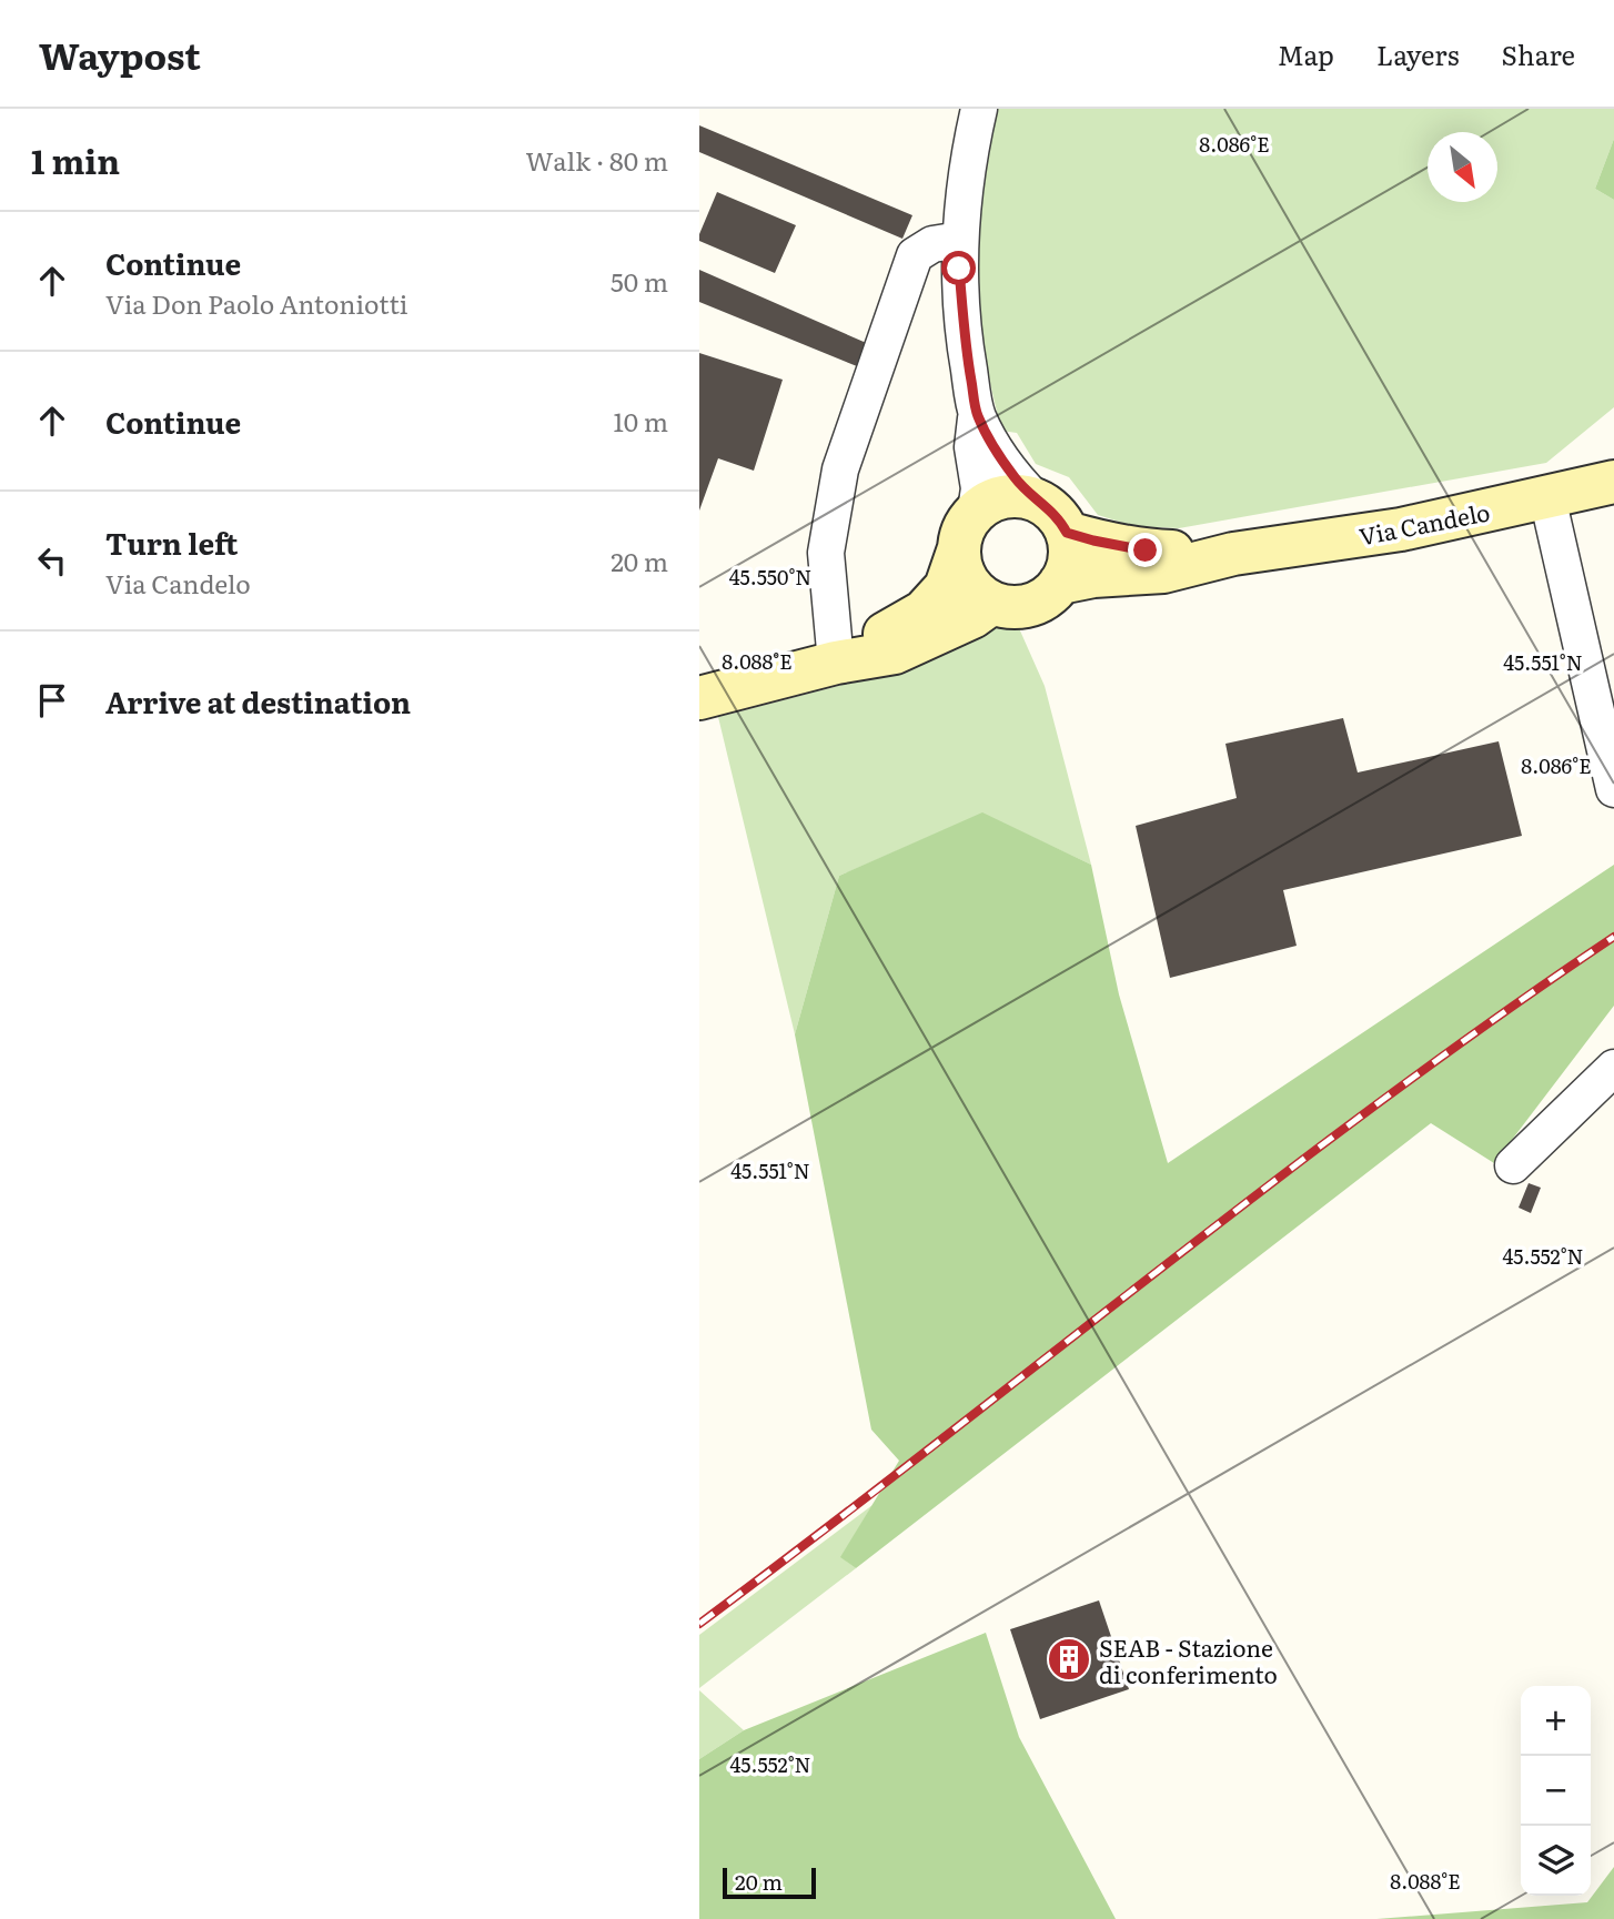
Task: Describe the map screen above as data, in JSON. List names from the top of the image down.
{
  "streets": {
    "street": ["Via Candelo"]
  },
  "places": {
    "building": ["SEAB - Stazione di conferimento"]
  },
  "scale_bar": "20 m",
  "north": "bottom right",
  "page": {
    "header": "Waypost",
    "nav": ["Map", "Layers", "Share"],
    "heading": ["1 min", "Walk · 80 m"],
    "list": [
      ["Continue", "Via Don Paolo Antoniotti", "50 m"],
      ["Continue", "10 m"],
      ["Turn left", "Via Candelo", "20 m"],
      "Arrive at destination"
    ],
    "map_buttons": ["+", "−"],
    "scale": "20 m"
  },
  "coordinates": [
    "8.086°E",
    "45.550°N",
    "8.088°E",
    "45.551°N",
    "45.552°N"
  ]
}
